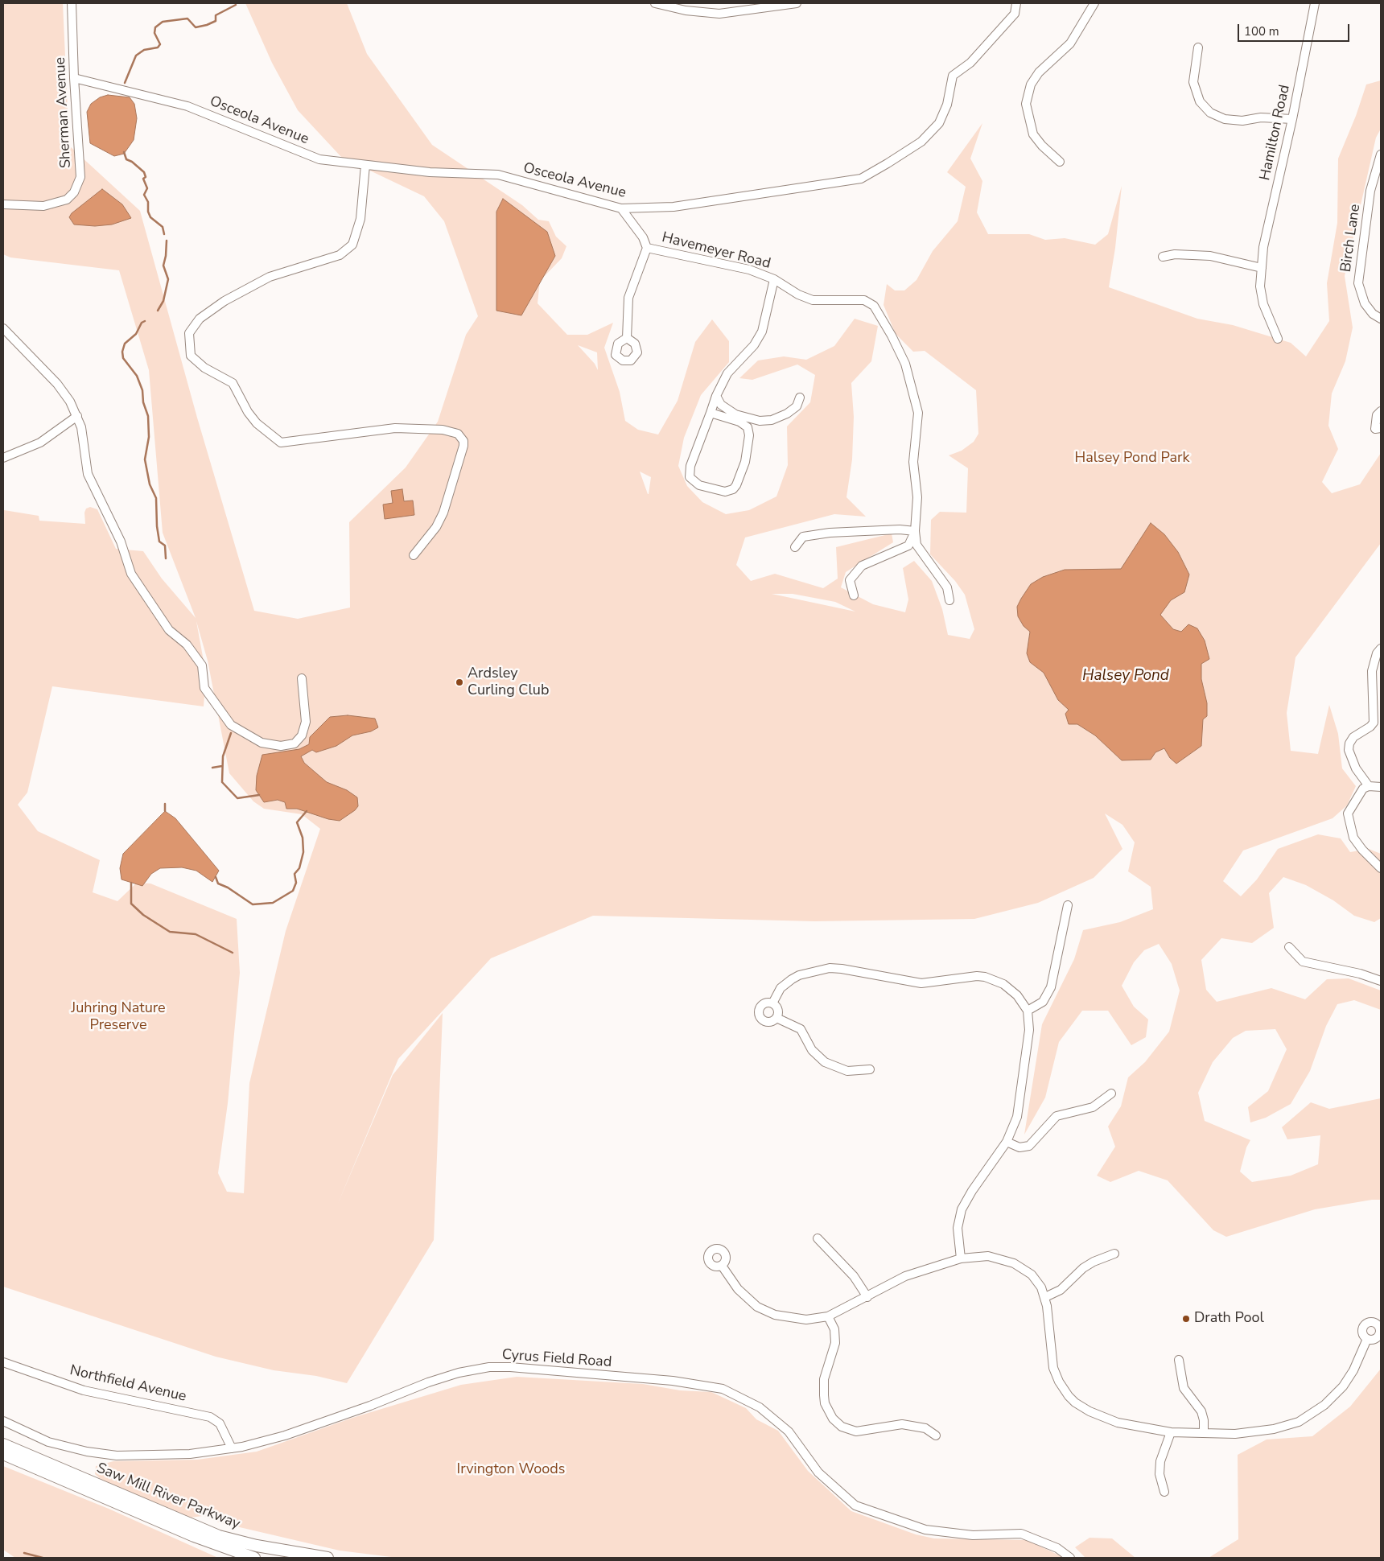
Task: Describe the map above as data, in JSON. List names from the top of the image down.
{
  "streets": {
    "highway": ["Saw Mill River Parkway"],
    "street": [
      "Sherman Avenue",
      "Osceola Avenue",
      "Hamilton Road",
      "Birch Lane",
      "Havemeyer Road",
      "Cyrus Field Road",
      "Northfield Avenue"
    ]
  },
  "crossings": [
    ["Sherman Avenue", "Osceola Avenue"],
    ["Osceola Avenue", "Havemeyer Road"],
    ["Cyrus Field Road", "Northfield Avenue"]
  ],
  "water": ["Halsey Pond"],
  "parks": ["Halsey Pond Park", "Juhring Nature Preserve", "Irvington Woods"],
  "places": ["Ardsley Curling Club", "Drath Pool"],
  "scale_bar": "100 m"
}
